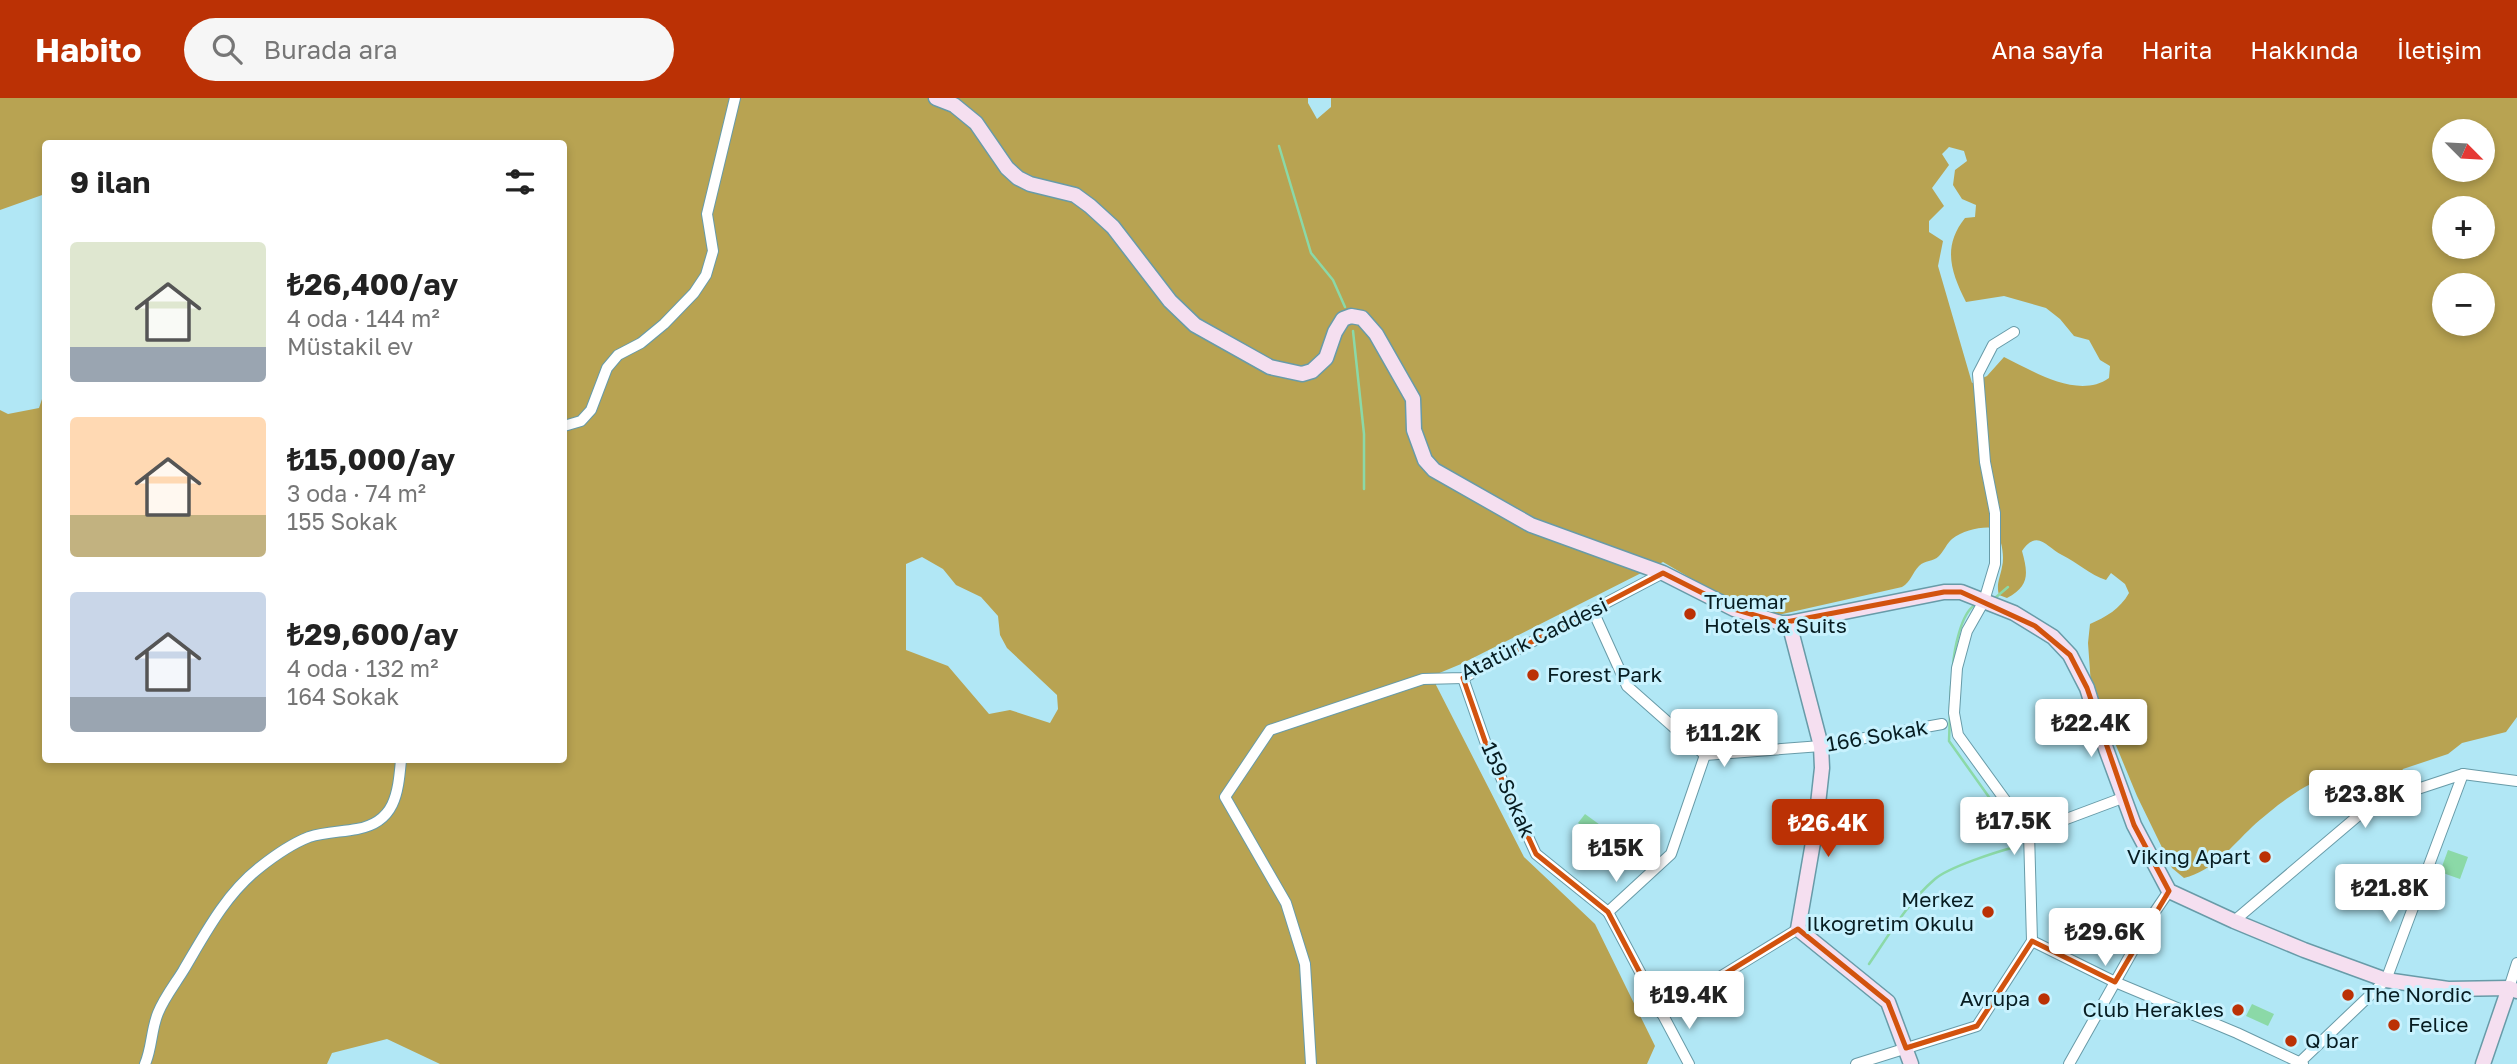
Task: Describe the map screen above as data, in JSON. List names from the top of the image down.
{
  "streets": {
    "street": ["Atatürk Caddesi", "166 Sokak", "159 Sokak"]
  },
  "crossings": [
    ["Atatürk Caddesi", "159 Sokak"]
  ],
  "places": [
    "Truemar Hotels & Suits",
    "Forest Park",
    "Viking Apart",
    "Merkez Ilkogretim Okulu",
    "The Nordic",
    "Avrupa",
    "Club Herakles",
    "Felice",
    "Q bar"
  ],
  "north": "bottom right",
  "page": {
    "header": "Habito",
    "search": "Burada ara",
    "nav": [
      "Ana sayfa",
      "Harita",
      "Hakkında",
      "İletişim"
    ],
    "map_buttons": ["+", "−"],
    "heading": "9 ilan",
    "list": [
      {
        "name": "₺26,400/ay",
        "note": "4 oda · 144 m² · Müstakil ev"
      },
      {
        "name": "₺15,000/ay",
        "note": "3 oda · 74 m² · 155 Sokak"
      },
      {
        "name": "₺29,600/ay",
        "note": "4 oda · 132 m² · 164 Sokak"
      }
    ],
    "price": [
      "₺22.4K",
      "₺11.2K",
      "₺23.8K",
      "₺17.5K",
      "₺26.4K",
      "₺15K",
      "₺21.8K",
      "₺29.6K",
      "₺19.4K"
    ]
  }
}
